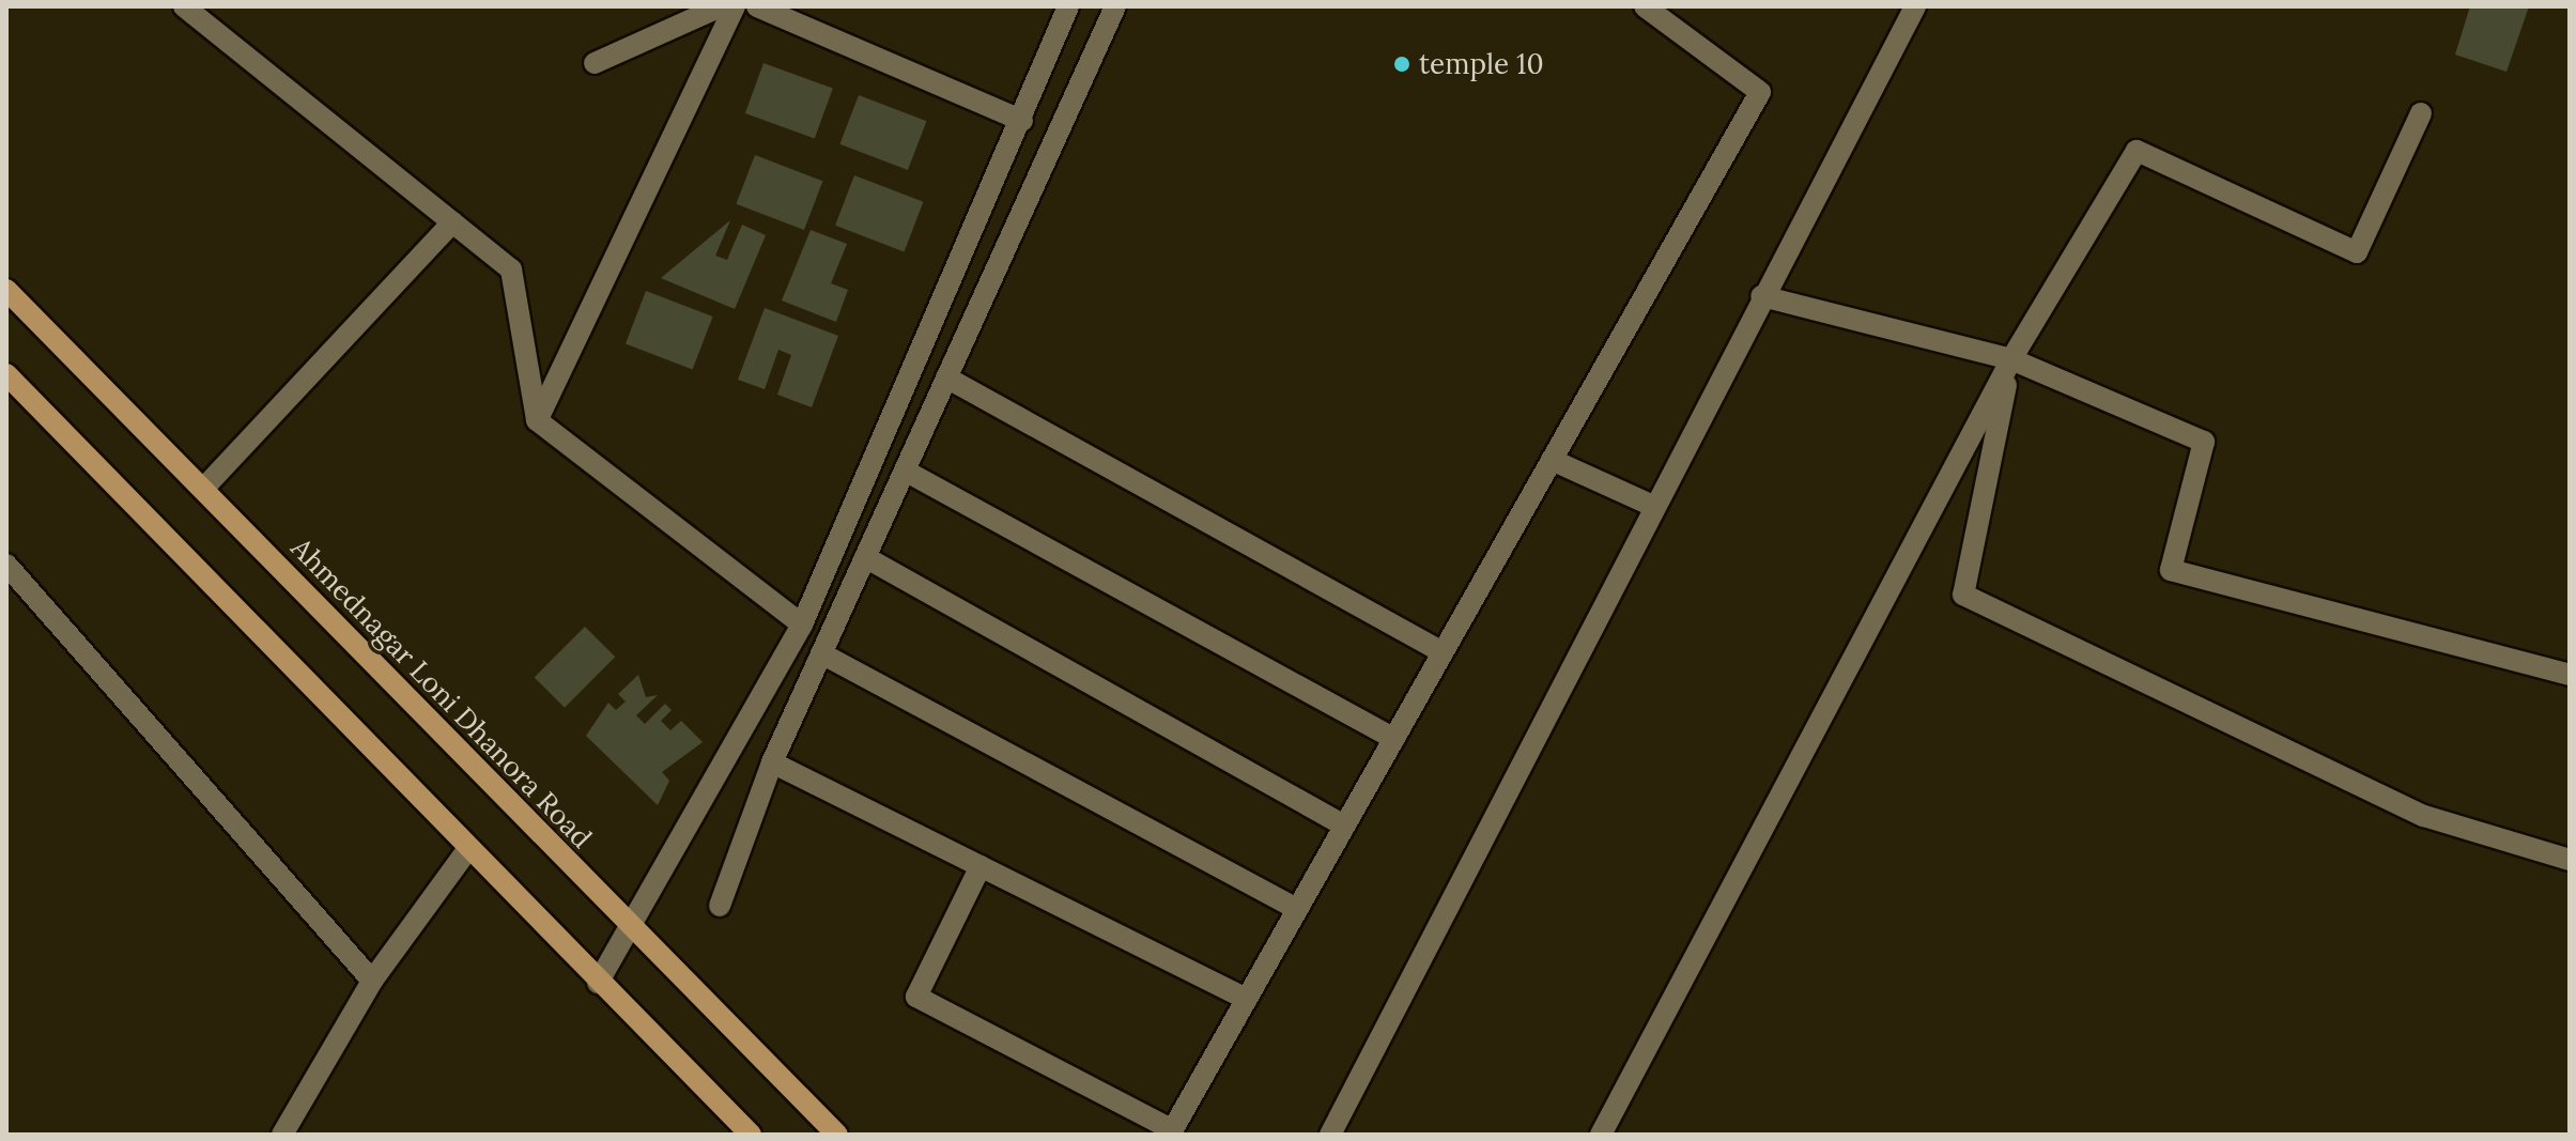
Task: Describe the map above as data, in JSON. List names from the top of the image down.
{
  "streets": {
    "main road": ["Ahmednagar Loni Dhanora Road"]
  },
  "places": ["temple 10"]
}
